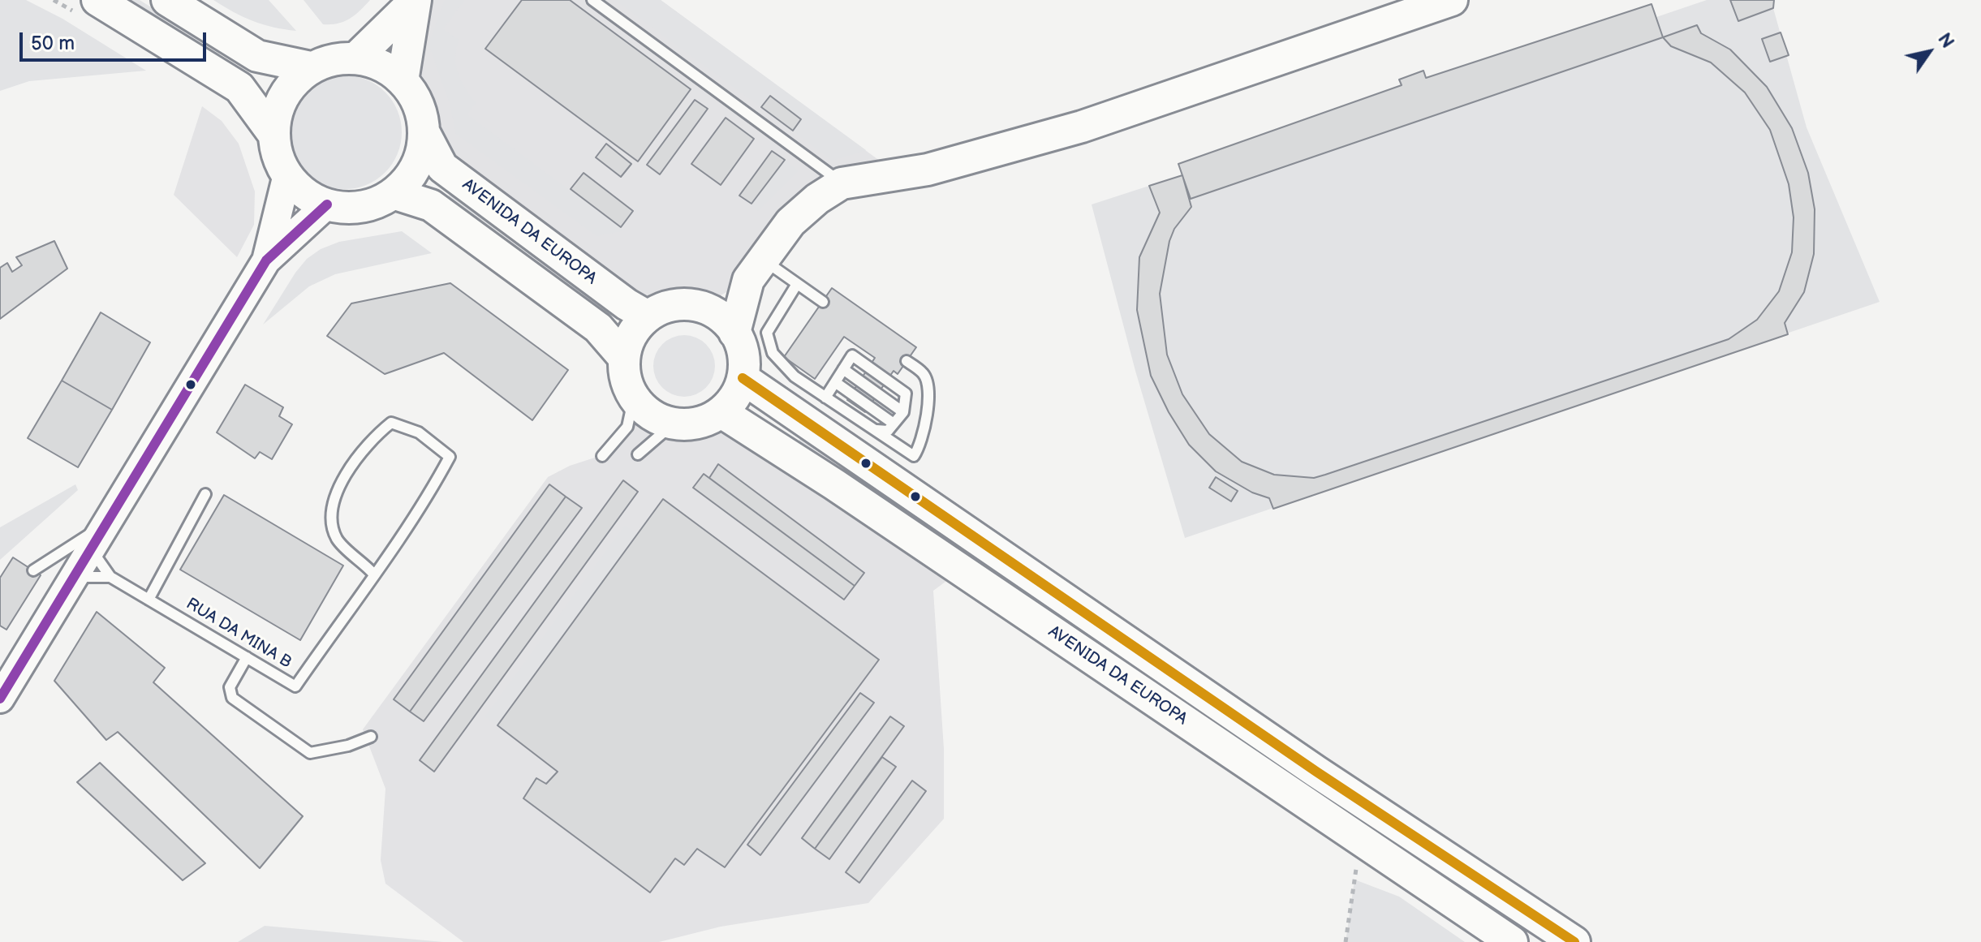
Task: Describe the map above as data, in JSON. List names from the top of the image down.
{
  "streets": {
    "main road": ["AVENIDA DA EUROPA"],
    "lane": ["RUA DA MINA B"]
  },
  "scale_bar": "50 m",
  "north": "top right"
}
